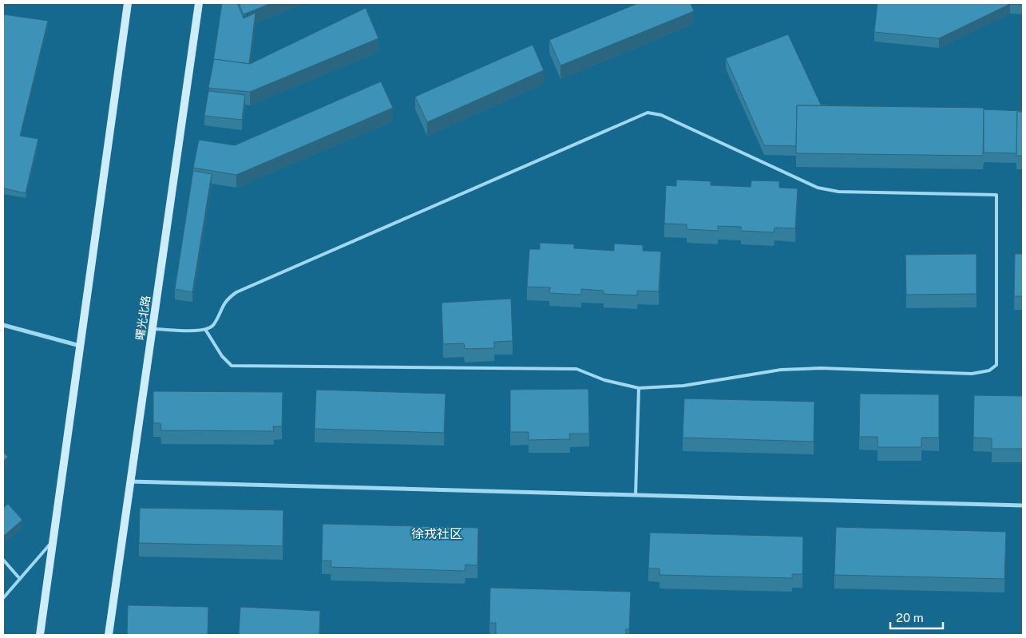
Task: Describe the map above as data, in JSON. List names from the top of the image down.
{
  "streets": {
    "main road": ["曙光北路"]
  },
  "districts": ["徐戎社区"],
  "scale_bar": "20 m"
}
